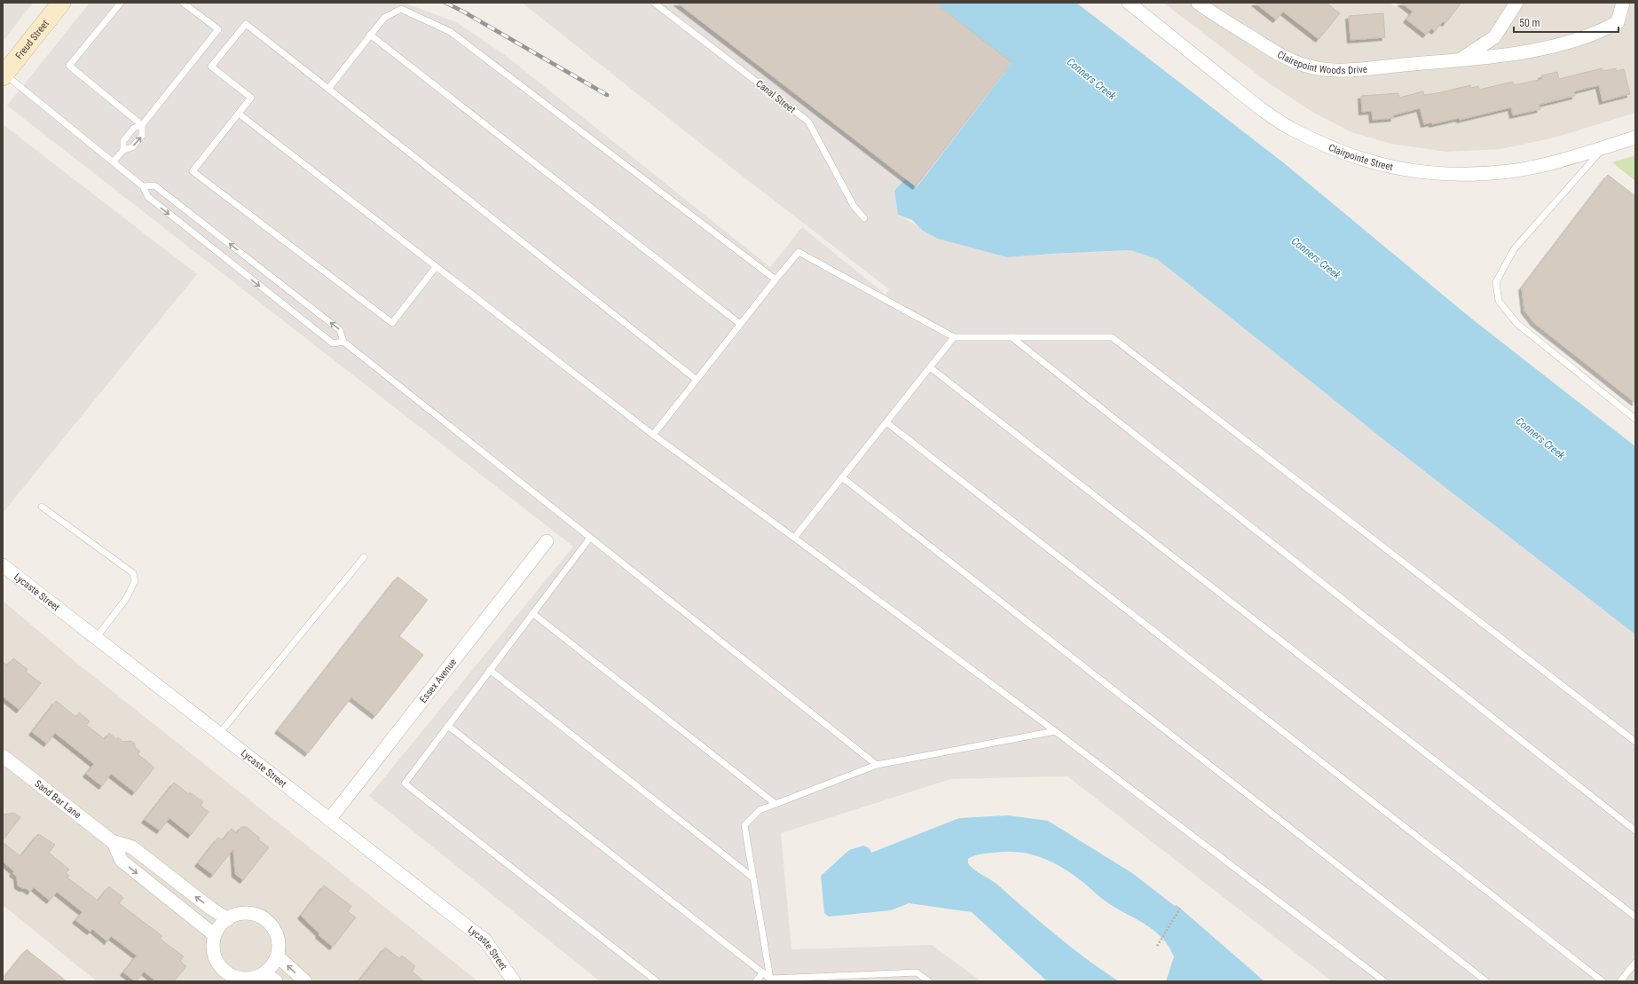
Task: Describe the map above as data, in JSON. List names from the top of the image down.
{
  "streets": {
    "street": [
      "Freud Street",
      "Clairepoint Woods Drive",
      "Clairpointe Street",
      "Lycaste Street",
      "Essex Avenue",
      "Sand Bar Lane"
    ],
    "lane": ["Canal Street"]
  },
  "crossings": [
    ["Lycaste Street", "Essex Avenue"]
  ],
  "water": ["Conners Creek"],
  "scale_bar": "50 m"
}
